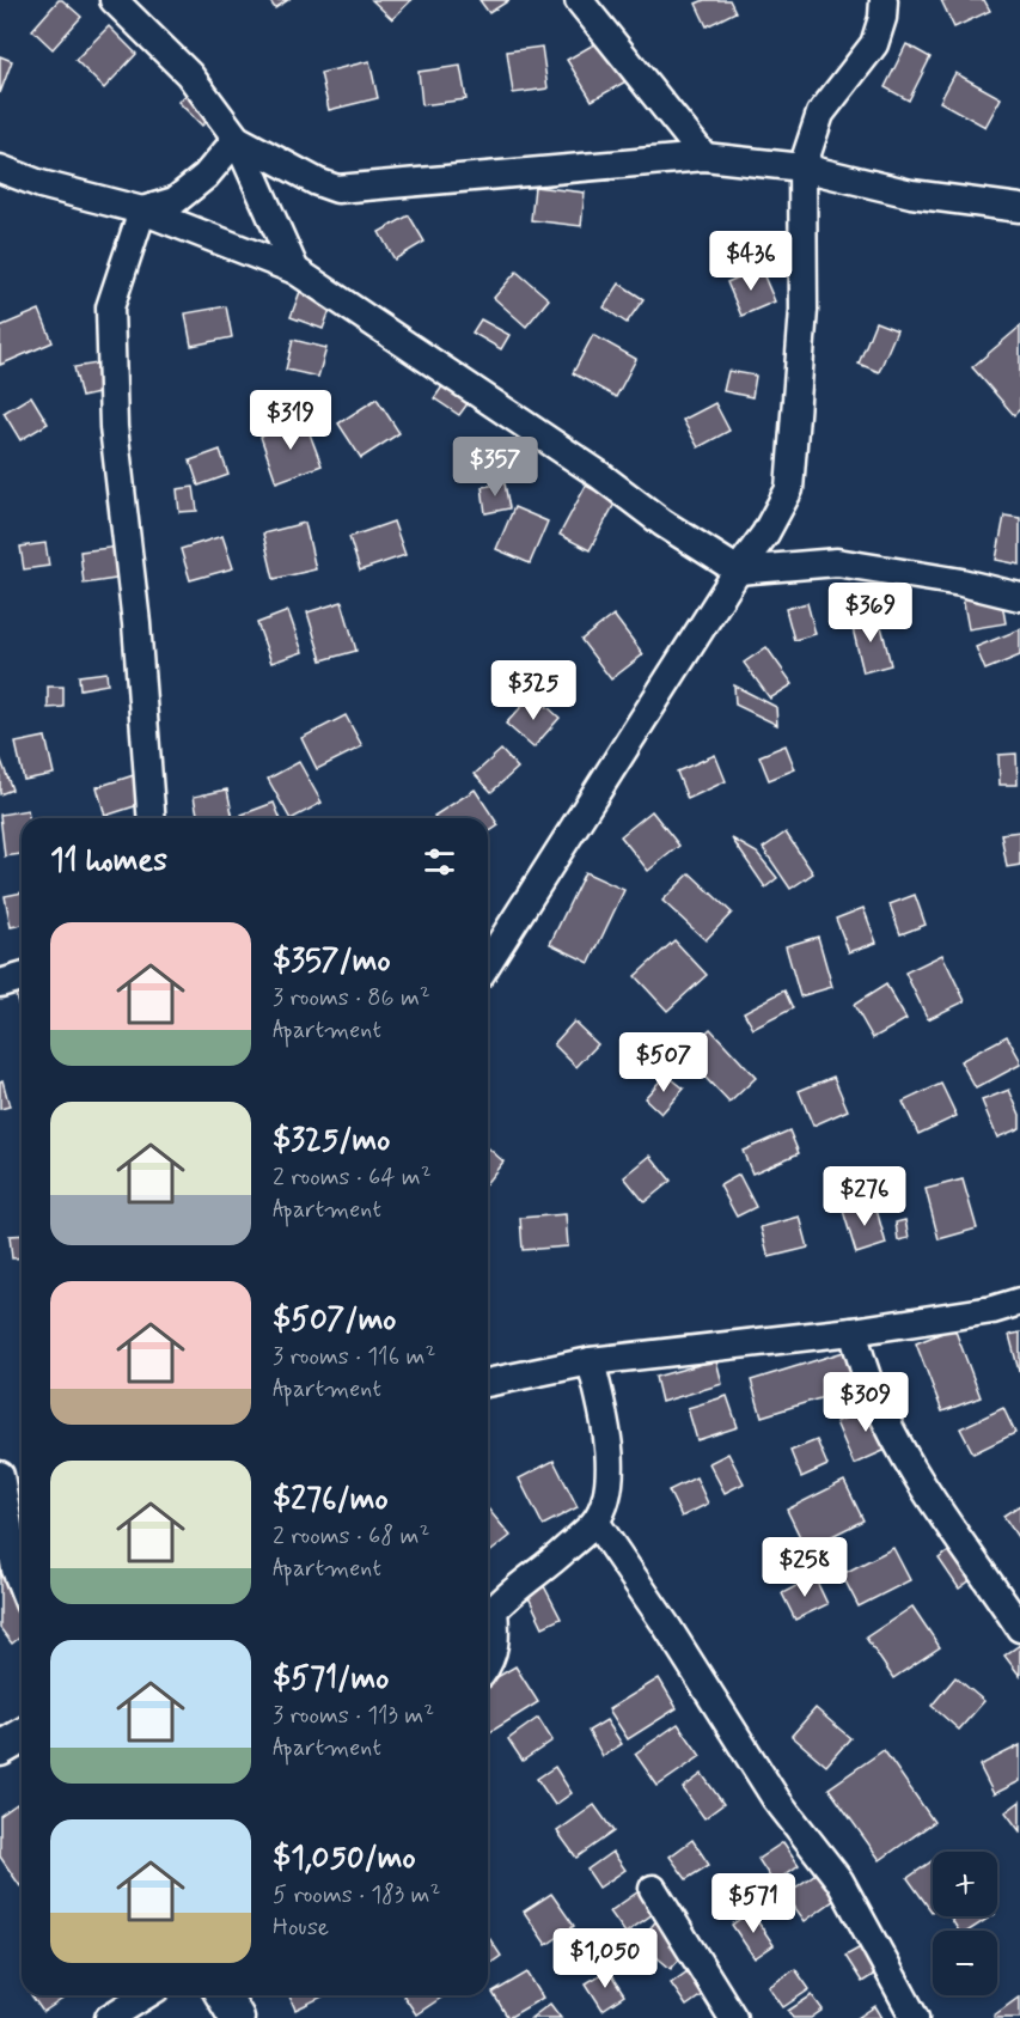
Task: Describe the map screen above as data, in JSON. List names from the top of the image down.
{
  "page": {
    "price": [
      "$436",
      "$319",
      "$357",
      "$369",
      "$325",
      "$507",
      "$276",
      "$309",
      "$258",
      "$571",
      "$1,050"
    ],
    "heading": "11 homes",
    "list": [
      {
        "name": "$357/mo",
        "note": "3 rooms · 86 m² · Apartment"
      },
      {
        "name": "$325/mo",
        "note": "2 rooms · 64 m² · Apartment"
      },
      {
        "name": "$507/mo",
        "note": "3 rooms · 116 m² · Apartment"
      },
      {
        "name": "$276/mo",
        "note": "2 rooms · 68 m² · Apartment"
      },
      {
        "name": "$571/mo",
        "note": "3 rooms · 113 m² · Apartment"
      },
      {
        "name": "$1,050/mo",
        "note": "5 rooms · 183 m² · House"
      }
    ],
    "map_buttons": ["+", "−"]
  }
}
